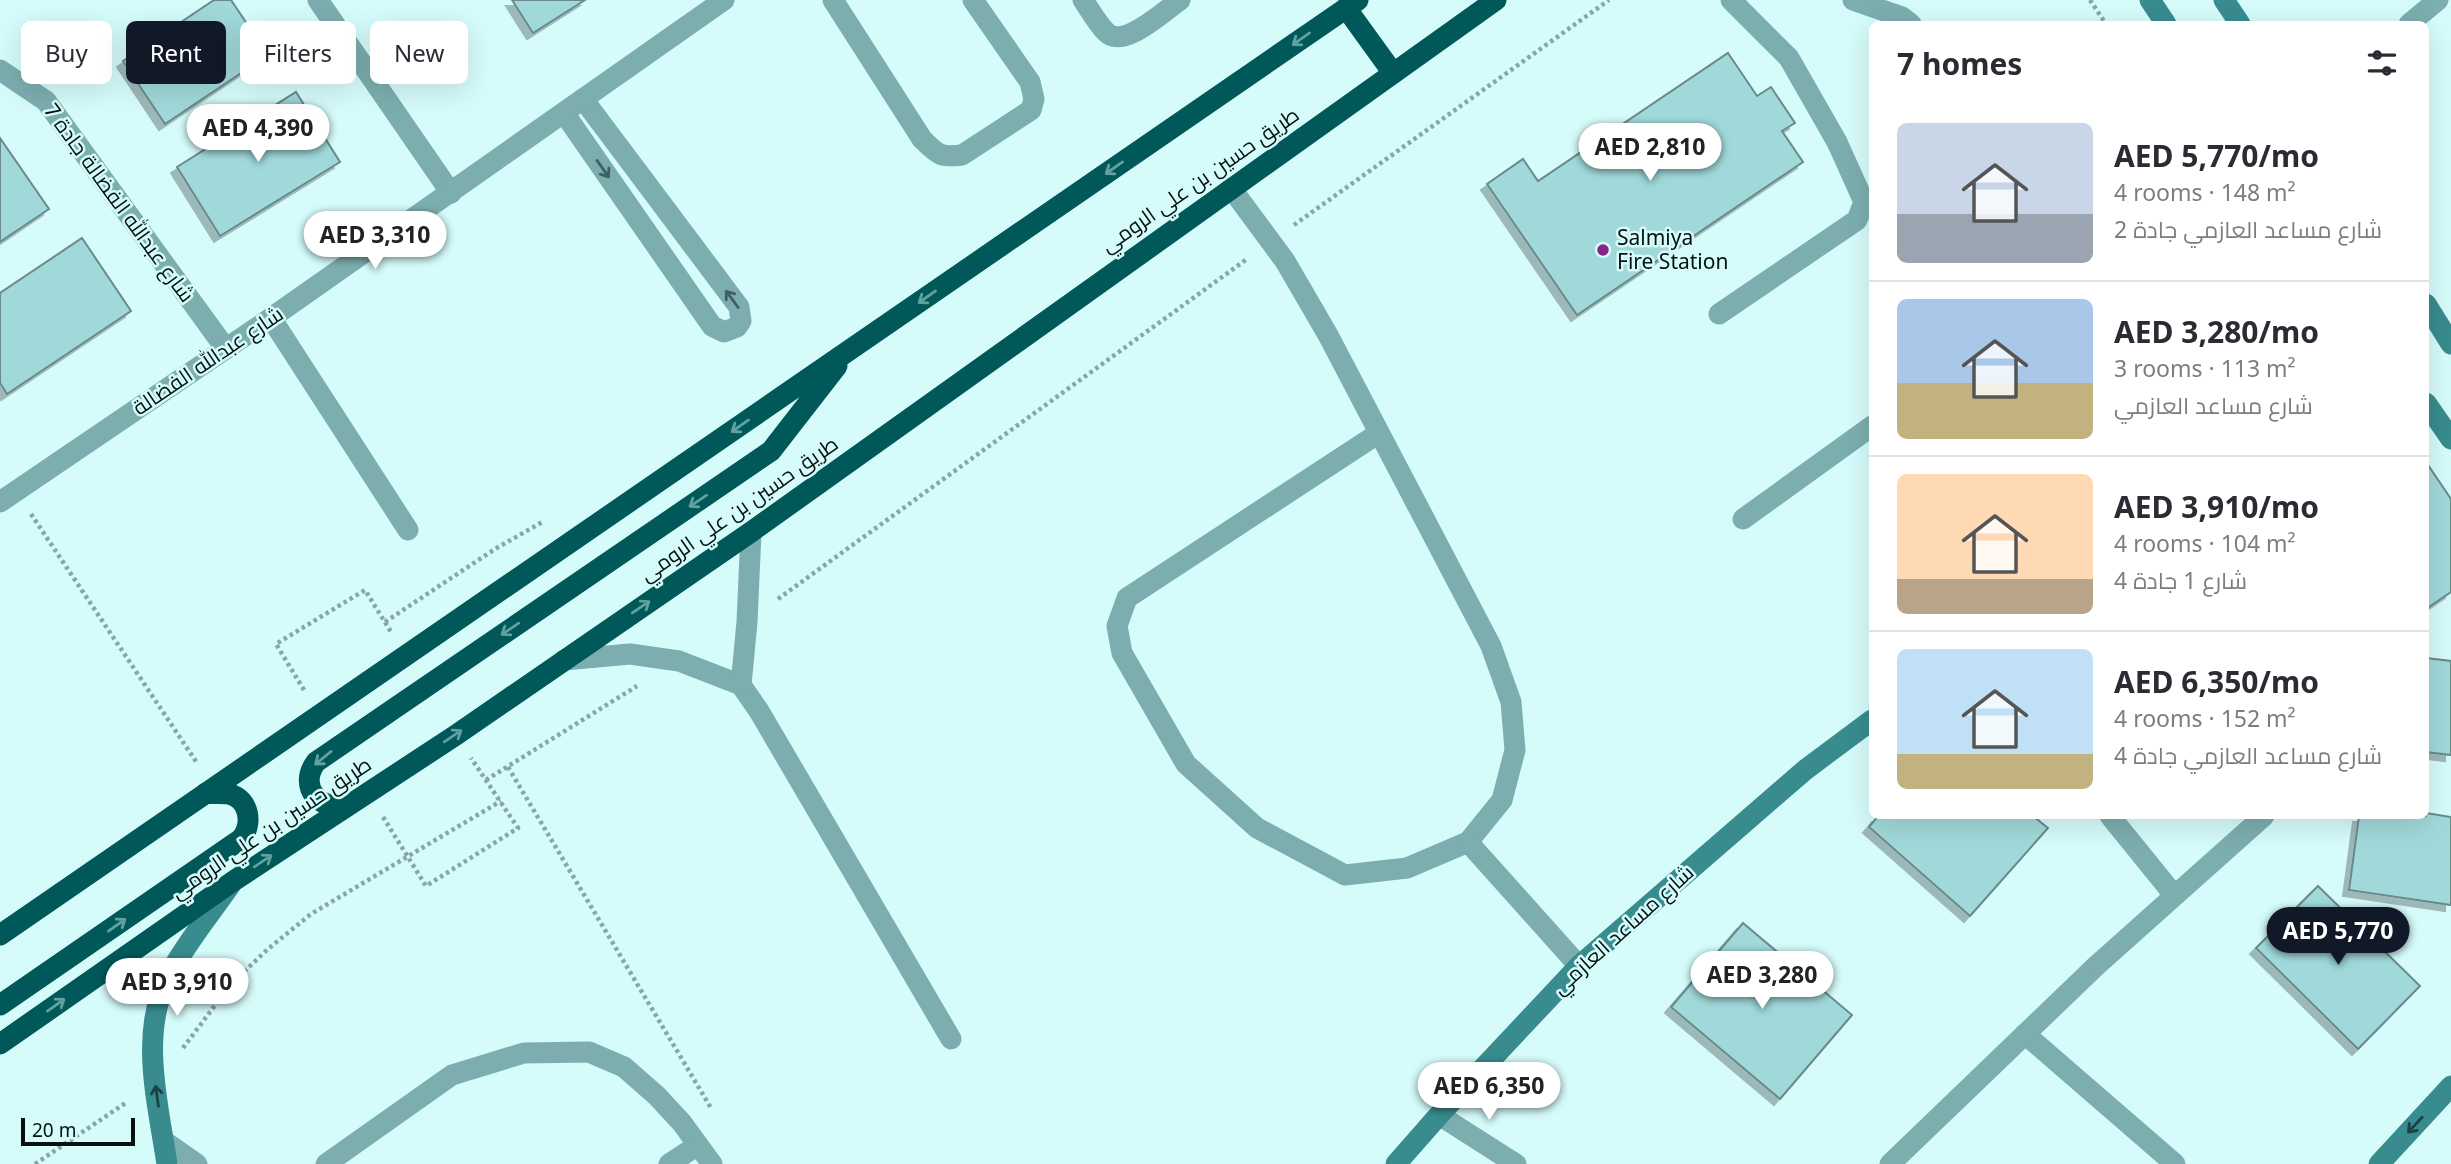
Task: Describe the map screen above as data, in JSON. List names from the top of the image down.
{
  "streets": {
    "highway": ["طريق حسين بن علي الرومي"],
    "street": ["شارع عبدالله الفضالة جادة 7", "شارع عبدالله الفضالة", "شارع مساعد العازمي"]
  },
  "crossings": [
    ["شارع عبدالله الفضالة جادة 7", "شارع عبدالله الفضالة"]
  ],
  "places": ["Salmiya Fire Station"],
  "scale_bar": "20 m",
  "page": {
    "chip": [
      "Buy",
      "Rent",
      "Filters",
      "New"
    ],
    "heading": "7 homes",
    "price": [
      "AED 4,390",
      "AED 2,810",
      "AED 3,310",
      "AED 5,770",
      "AED 3,280",
      "AED 3,910",
      "AED 6,350"
    ],
    "list": [
      {
        "name": "AED 5,770/mo",
        "note": "4 rooms · 148 m² · شارع مساعد العازمي جادة 2"
      },
      {
        "name": "AED 3,280/mo",
        "note": "3 rooms · 113 m² · شارع مساعد العازمي"
      },
      {
        "name": "AED 3,910/mo",
        "note": "4 rooms · 104 m² · شارع 1 جادة 4"
      },
      {
        "name": "AED 6,350/mo",
        "note": "4 rooms · 152 m² · شارع مساعد العازمي جادة 4"
      }
    ],
    "scale": "20 m"
  }
}
